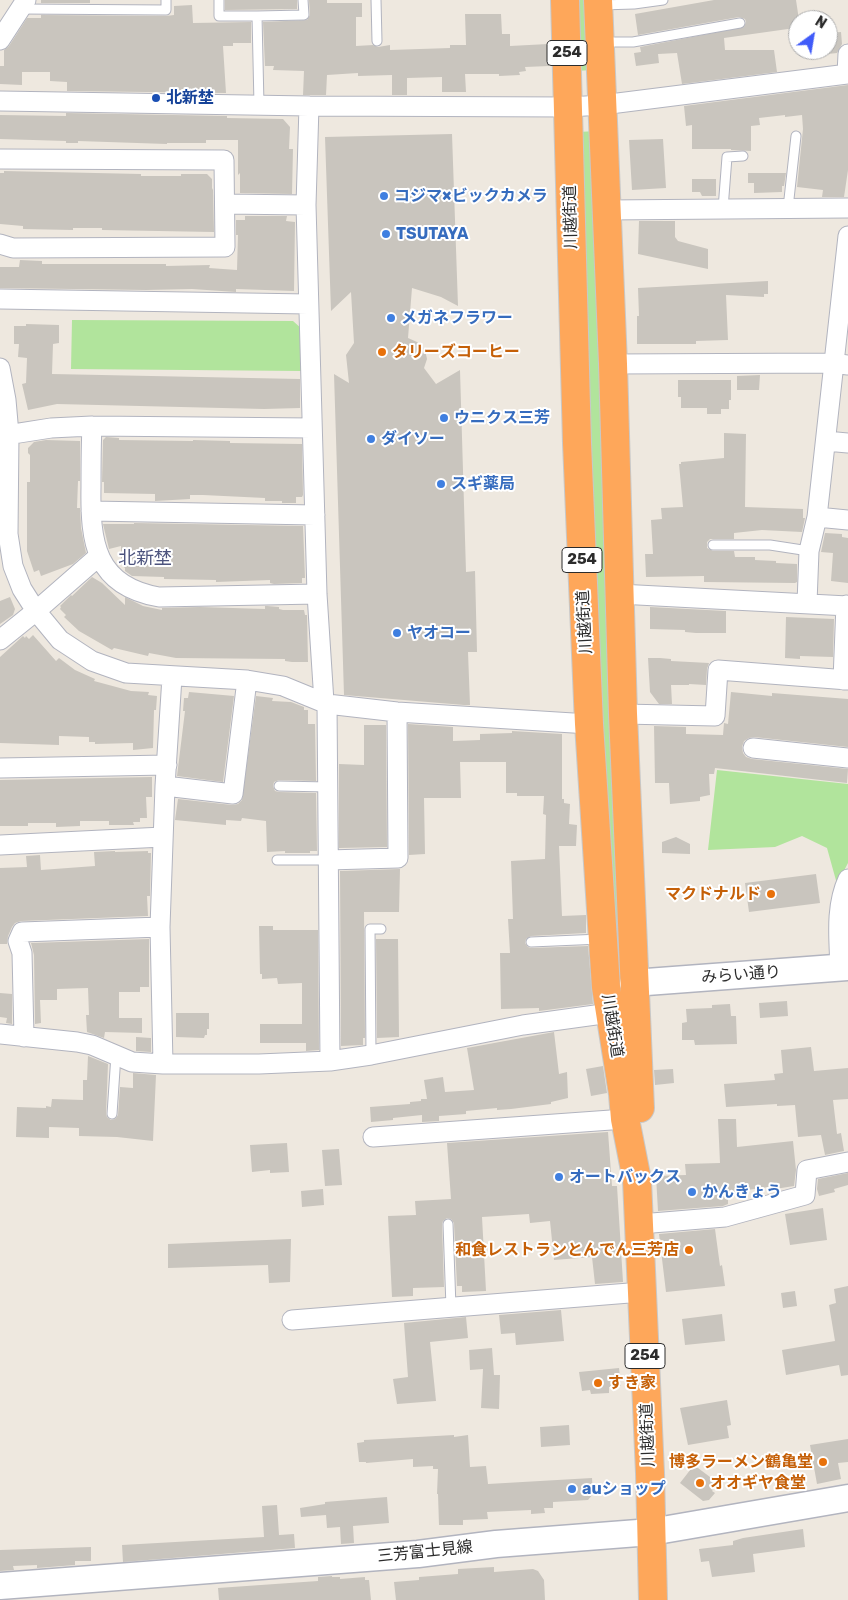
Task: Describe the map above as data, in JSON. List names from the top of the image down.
{
  "streets": {
    "highway": ["254", "川越街道"],
    "main road": ["みらい通り", "三芳富士見線"]
  },
  "crossings": [
    ["川越街道", "みらい通り"],
    ["川越街道", "三芳富士見線"]
  ],
  "districts": ["北新埜"],
  "places": [
    "北新埜",
    "コジマ×ビックカメラ",
    "TSUTAYA",
    "メガネフラワー",
    "タリーズコーヒー",
    "ウニクス三芳",
    "ダイソー",
    "スギ薬局",
    "ヤオコー",
    "マクドナルド",
    "オートバックス",
    "かんきょう",
    "和食レストランとんでん三芳店",
    "すき家",
    "博多ラーメン鶴亀堂",
    "オオギヤ食堂",
    "auショップ"
  ],
  "north": "top right"
}
